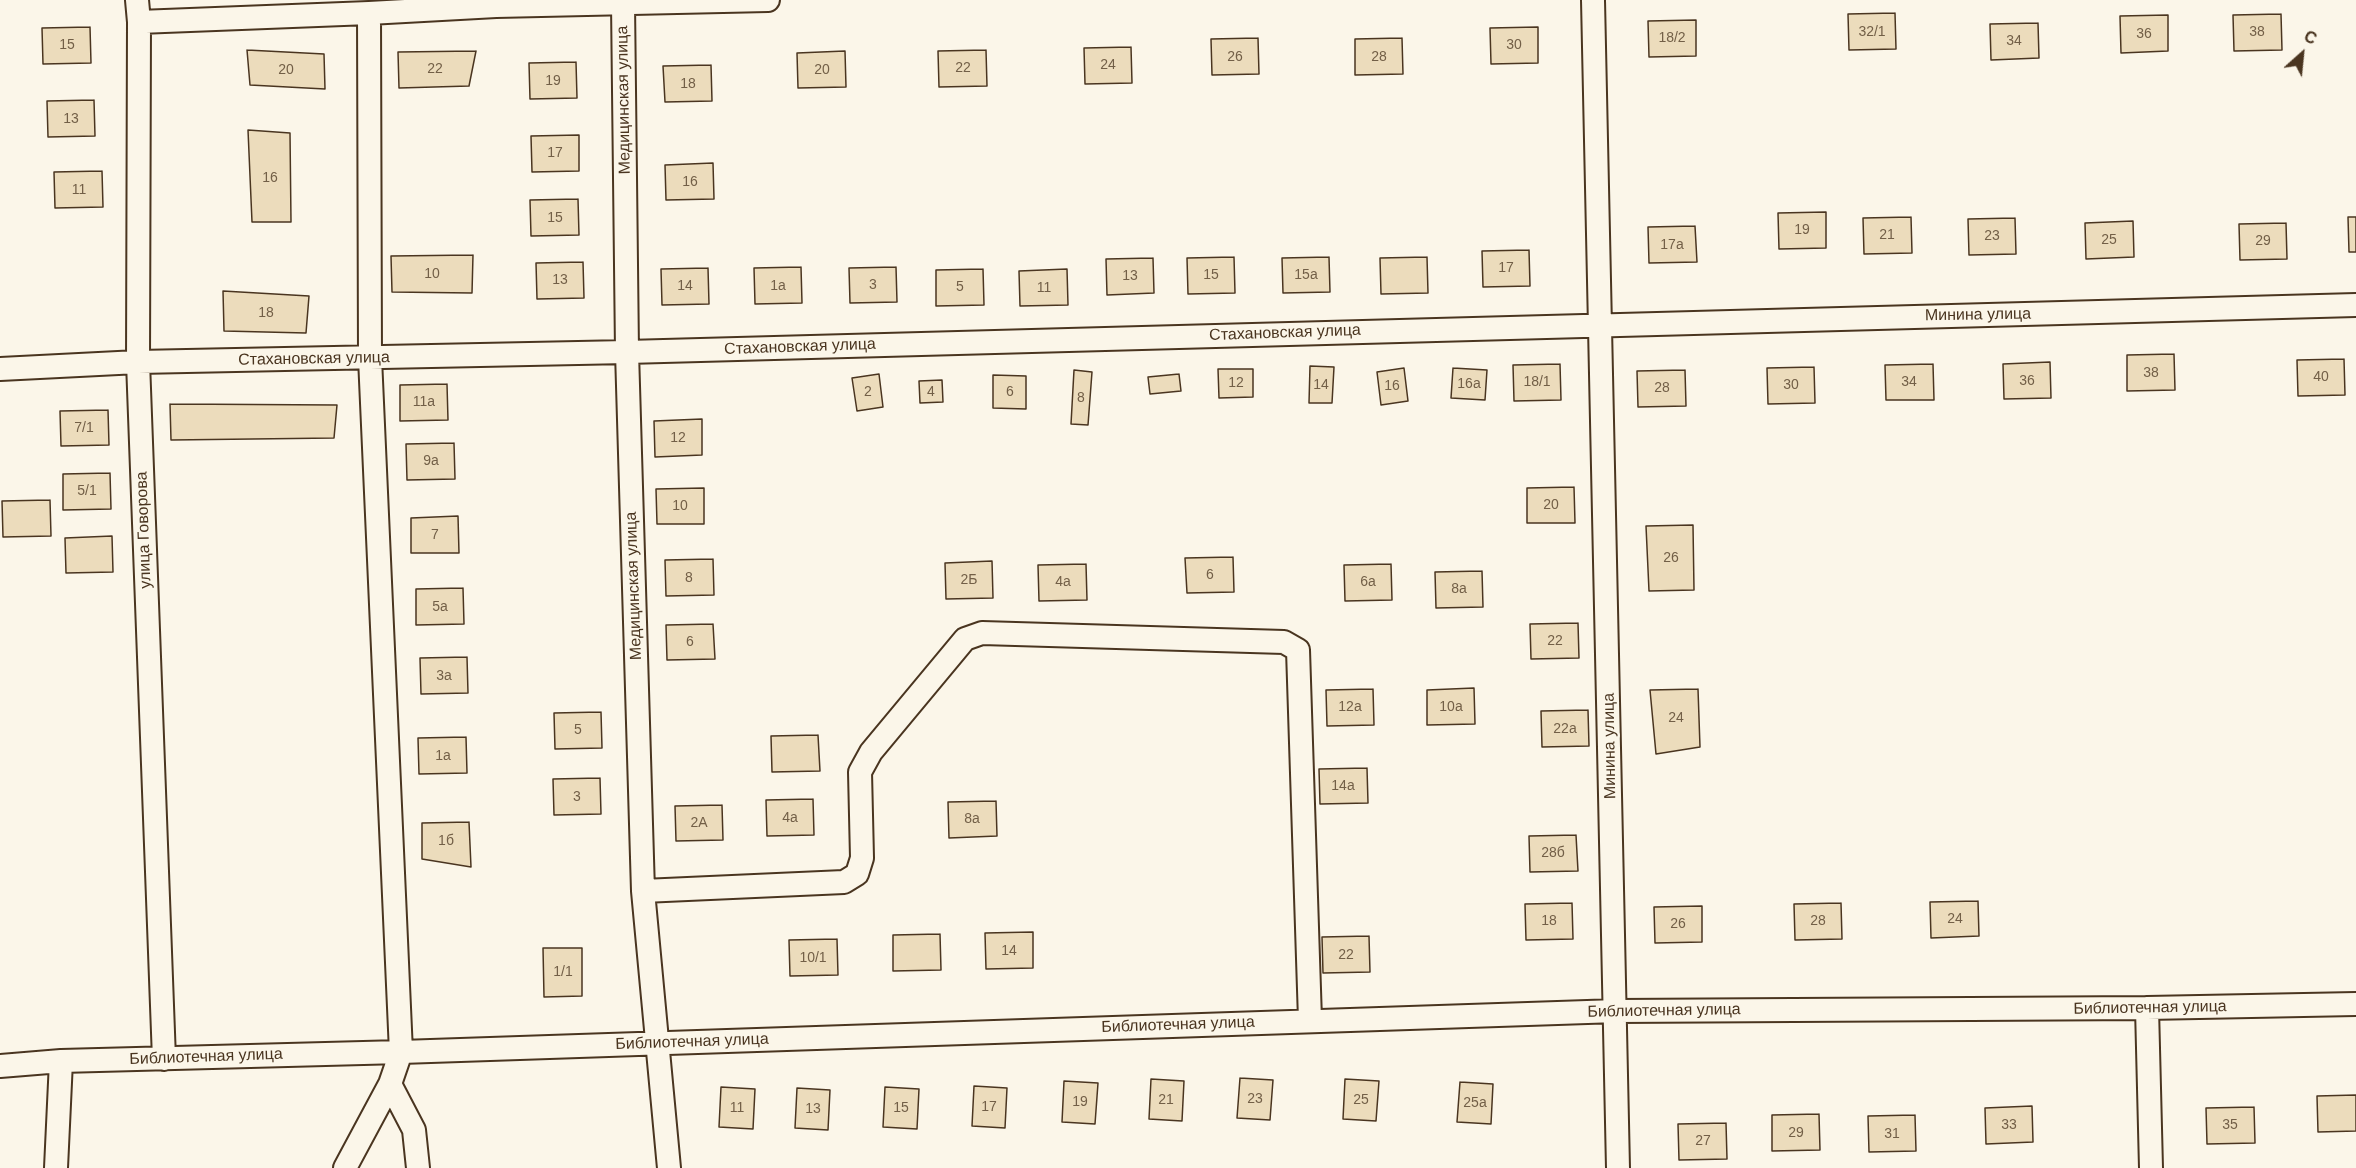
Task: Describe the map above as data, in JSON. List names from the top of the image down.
{
  "streets": {
    "street": [
      "Медицинская улица",
      "Минина улица",
      "Стахановская улица",
      "улица Говорова",
      "Библиотечная улица"
    ]
  },
  "crossings": [
    ["Медицинская улица", "Стахановская улица"],
    ["Медицинская улица", "улица Говорова"],
    ["Медицинская улица", "Библиотечная улица"],
    ["Минина улица", "Стахановская улица"],
    ["Минина улица", "Библиотечная улица"],
    ["Стахановская улица", "улица Говорова"],
    ["улица Говорова", "Библиотечная улица"]
  ],
  "house_numbers": [
    "32/1",
    "38",
    "36",
    "18/2",
    "34",
    "15",
    "30",
    "26",
    "28",
    "24",
    "22",
    "22",
    "20",
    "20",
    "19",
    "18",
    "13",
    "17",
    "16",
    "16",
    "11",
    "15",
    "19",
    "21",
    "23",
    "25",
    "29",
    "17а",
    "17",
    "10",
    "15",
    "15а",
    "13",
    "13",
    "3",
    "14",
    "1а",
    "5",
    "11",
    "18",
    "38",
    "40",
    "36",
    "18/1",
    "34",
    "12",
    "16а",
    "14",
    "30",
    "16",
    "28",
    "2",
    "4",
    "6",
    "8",
    "11а",
    "7/1",
    "12",
    "9а",
    "5/1",
    "20",
    "10",
    "7",
    "26",
    "6",
    "8",
    "2Б",
    "4а",
    "6а",
    "8а",
    "5а",
    "22",
    "6",
    "3а",
    "12а",
    "10а",
    "24",
    "22а",
    "5",
    "1а",
    "14а",
    "3",
    "4а",
    "8а",
    "2А",
    "1б",
    "28б",
    "24",
    "18",
    "28",
    "26",
    "14",
    "22",
    "10/1",
    "1/1",
    "23",
    "21",
    "25",
    "19",
    "25а",
    "17",
    "11",
    "15",
    "13",
    "33",
    "35",
    "29",
    "31",
    "27"
  ],
  "north": "top right"
}
